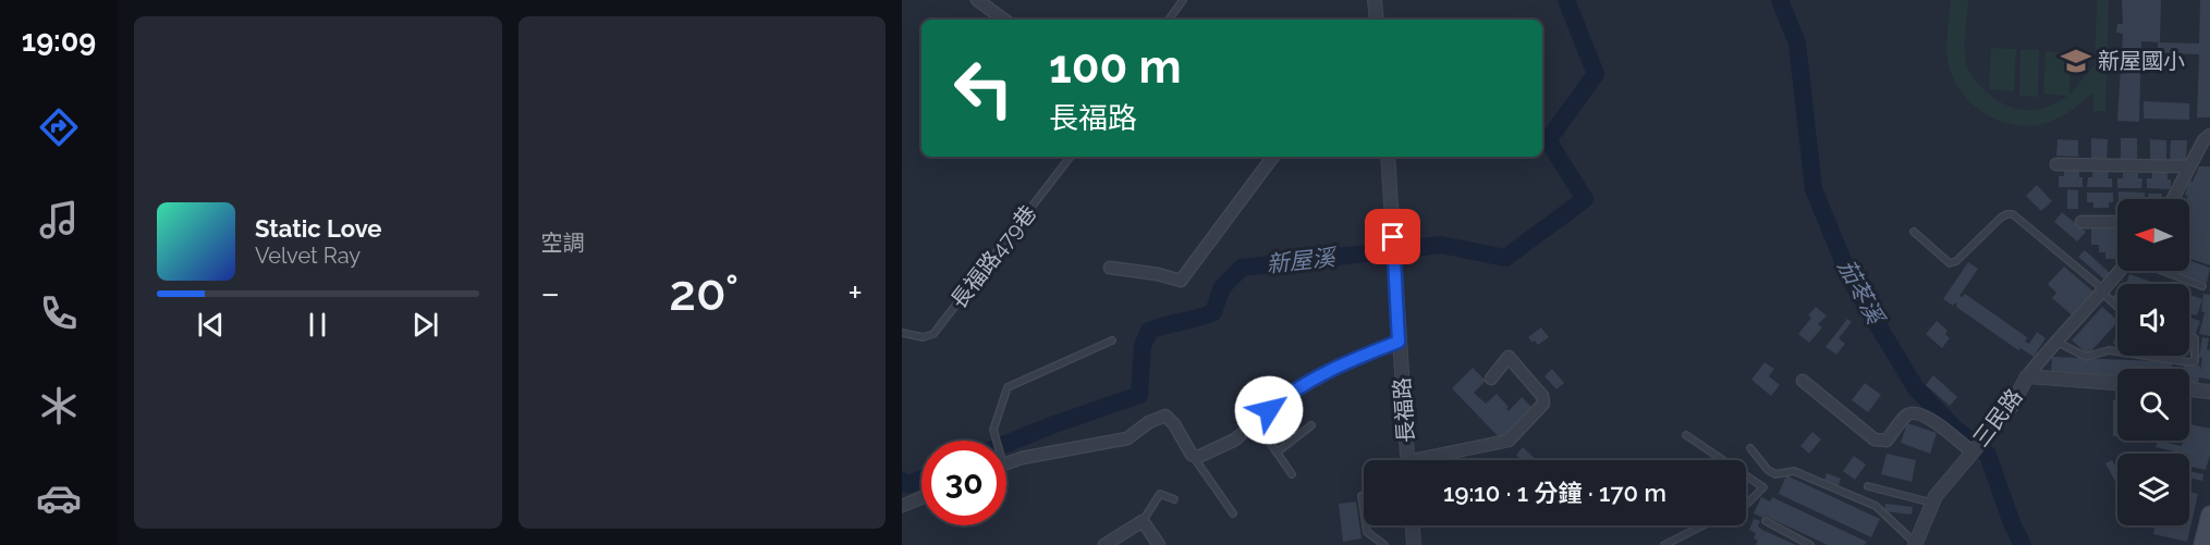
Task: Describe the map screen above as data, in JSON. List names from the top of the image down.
{
  "streets": {
    "street": ["長福路", "三民路"],
    "lane": ["長福路479巷"]
  },
  "water": ["新屋溪", "茄苳溪"],
  "places": {
    "school or university": ["新屋國小"]
  },
  "north": "left",
  "page": {
    "tabs": "19:09",
    "tile": "空調",
    "turn": ["100 m", "長福路"],
    "song": ["Static Love", "Velvet Ray"],
    "heat": ["−", "20°", "+"],
    "limit": "30",
    "trip": "19:10 · 1 分鐘 · 170 m"
  }
}
